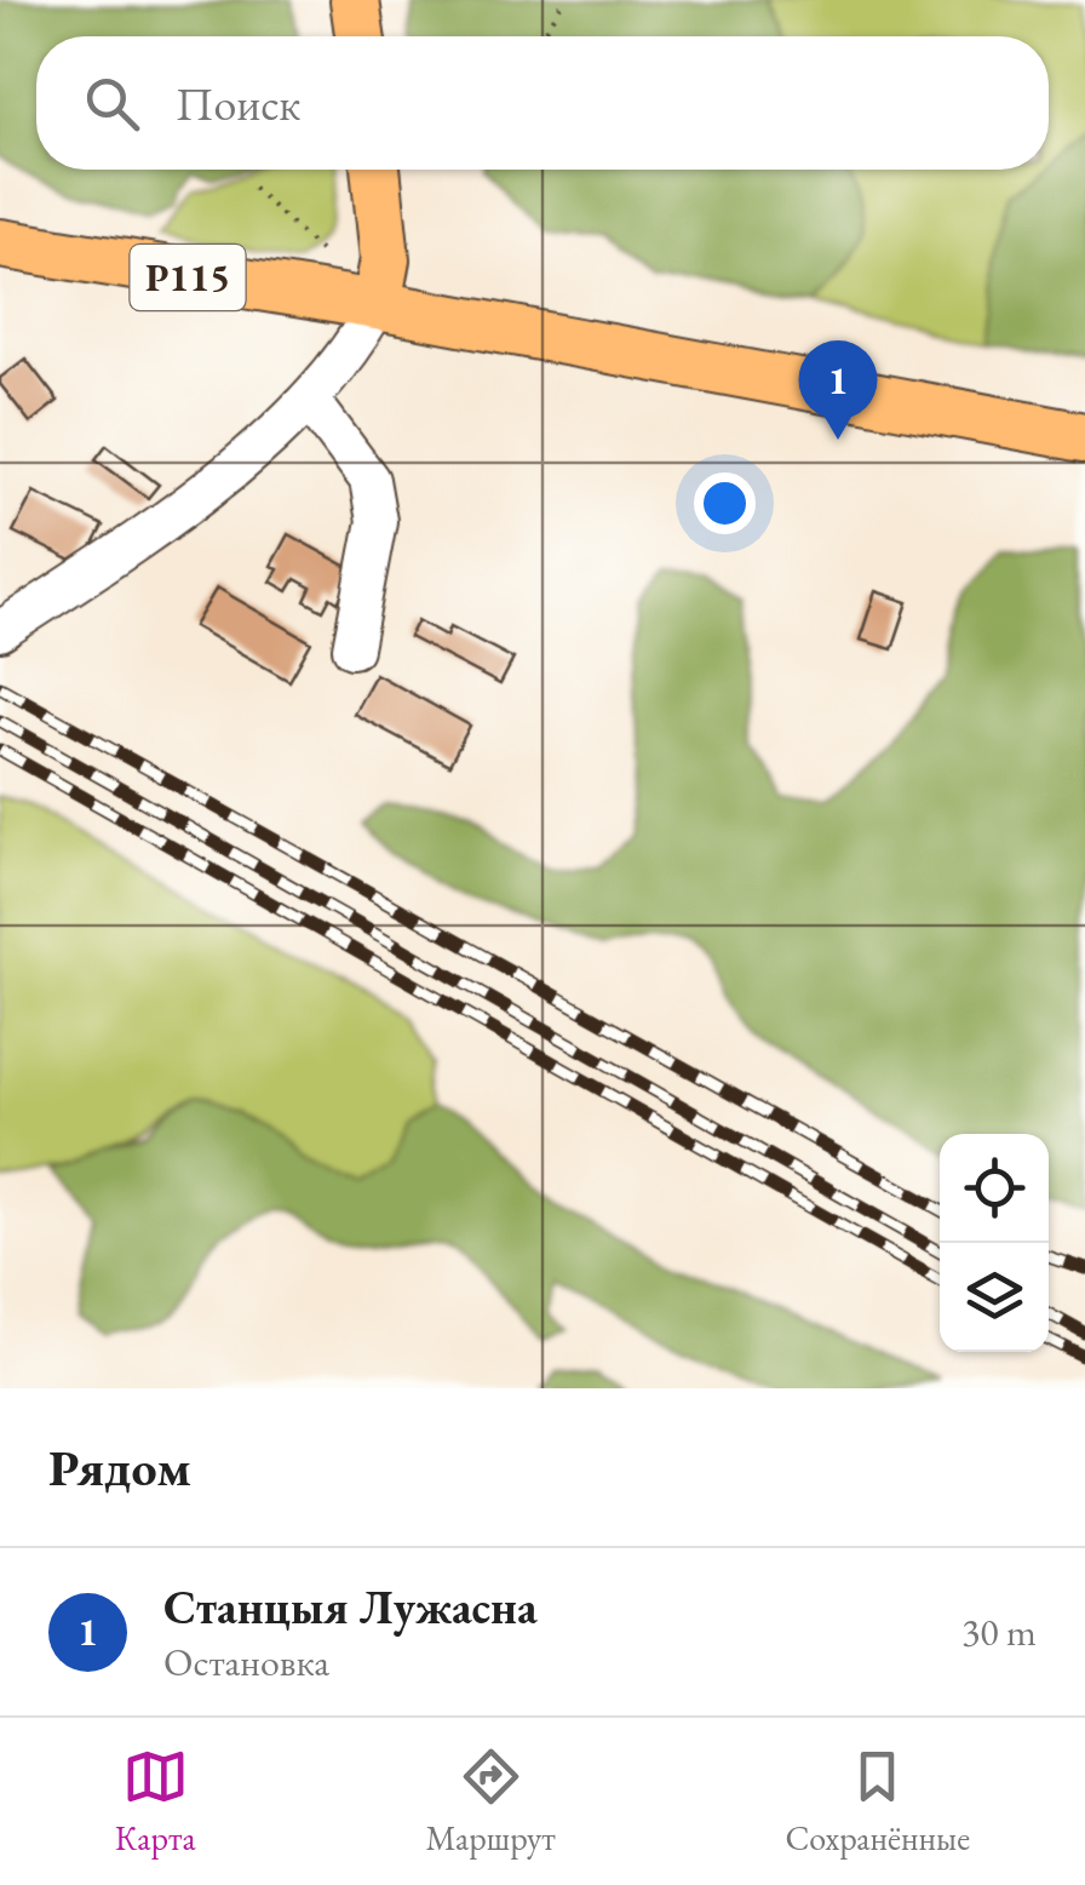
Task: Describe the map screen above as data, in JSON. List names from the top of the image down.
{
  "streets": {
    "main road": ["Р115"]
  },
  "page": {
    "search": "Поиск",
    "pins": "1",
    "heading": "Рядом",
    "list": [
      {
        "mark": "1",
        "name": "Станцыя Лужасна",
        "note": "Остановка",
        "value": "30 m"
      }
    ],
    "nav": ["Карта", "Маршрут", "Сохранённые"]
  }
}
